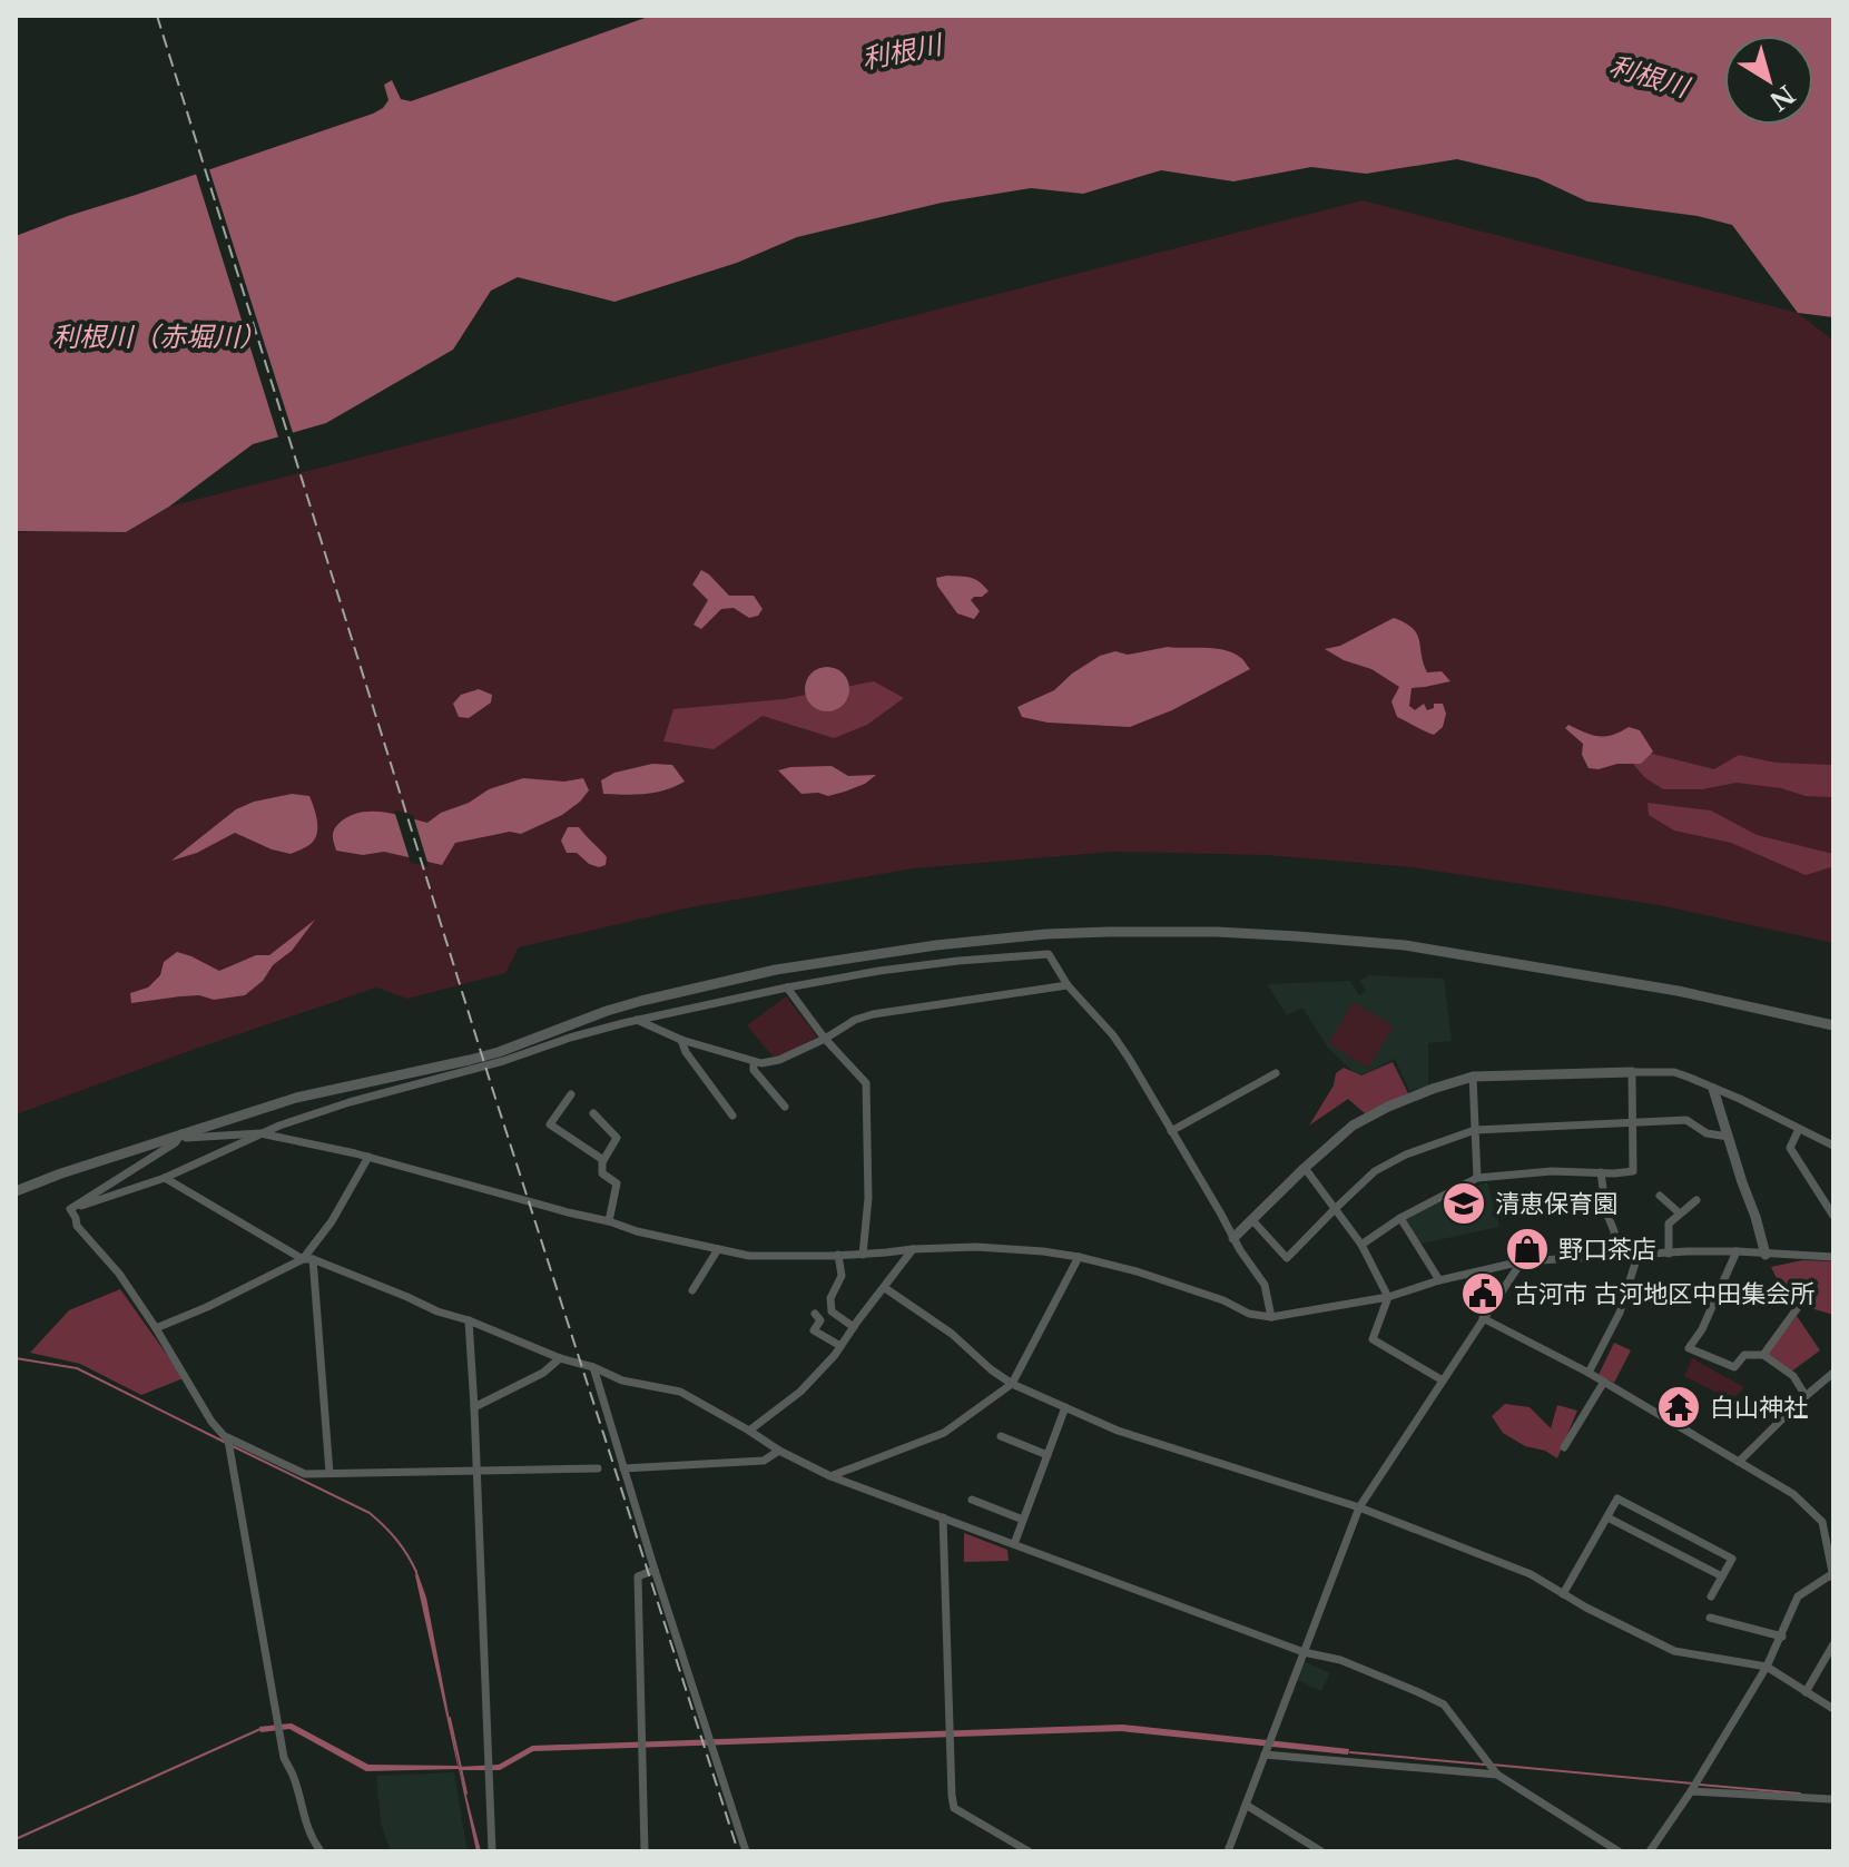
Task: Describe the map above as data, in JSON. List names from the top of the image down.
{
  "water": ["利根川", "利根川（赤堀川）"],
  "places": {
    "school or university": ["清恵保育園"],
    "shop": ["野口茶店"],
    "public building": ["古河市 古河地区中田集会所"],
    "temple": ["白山神社"]
  },
  "north": "bottom right"
}
